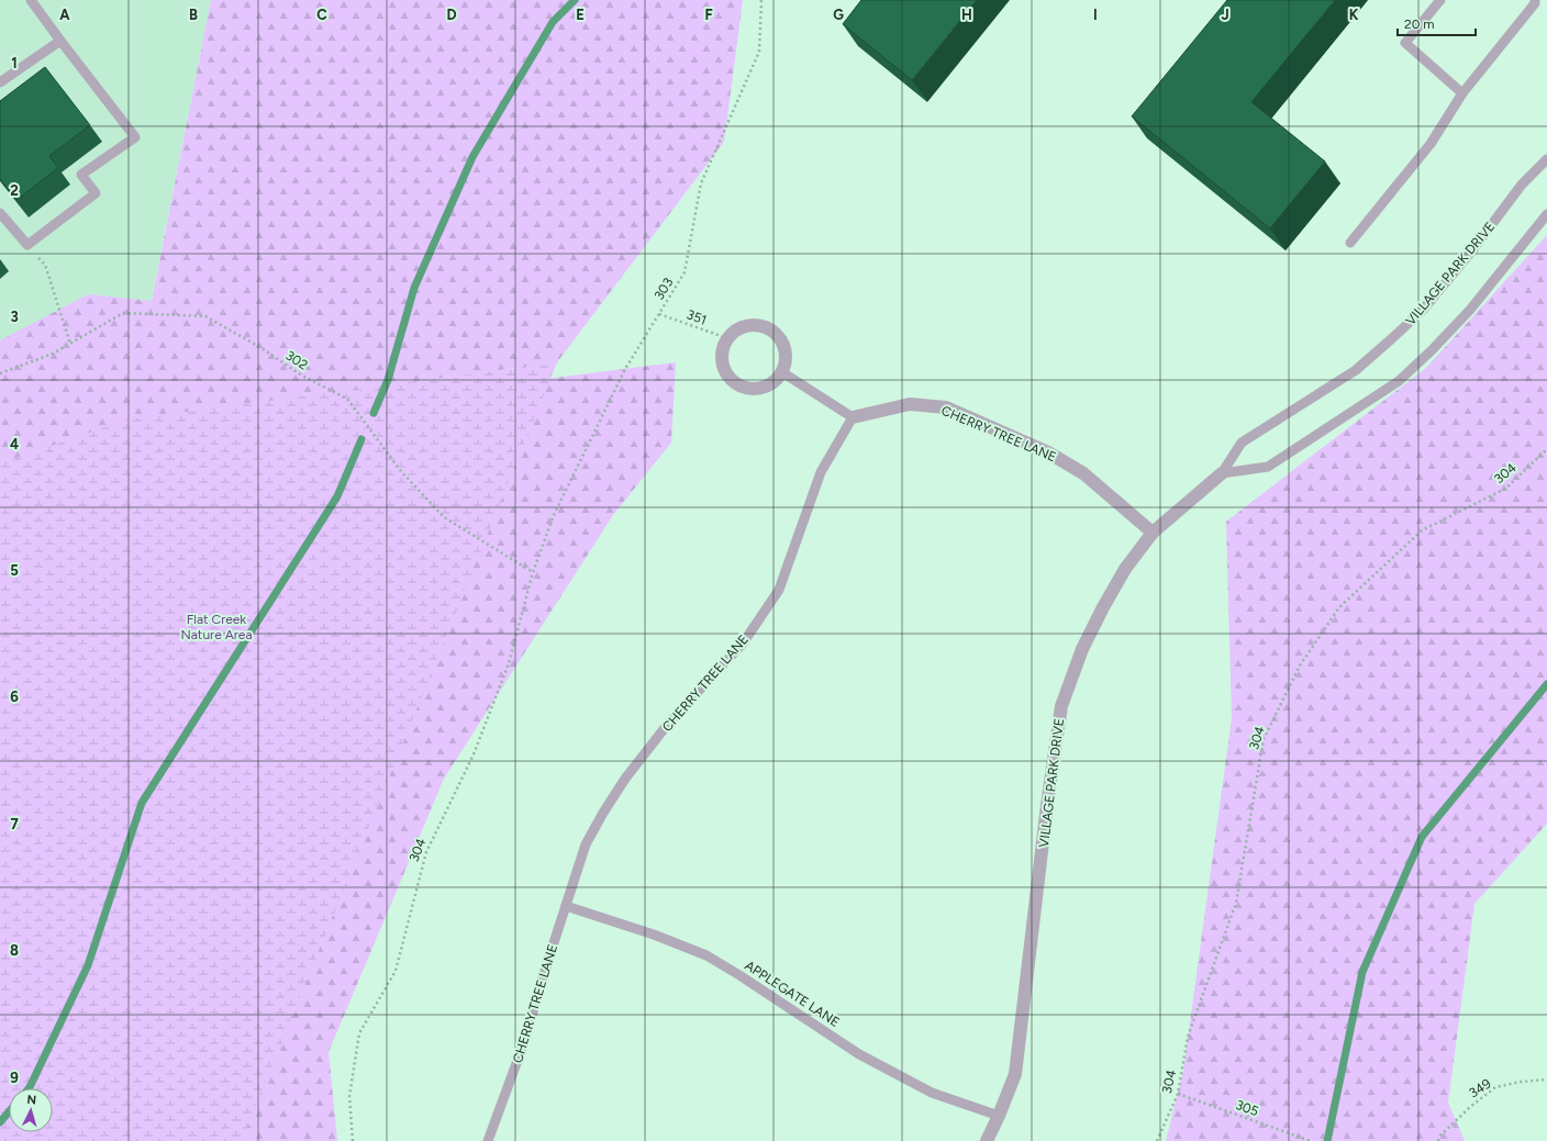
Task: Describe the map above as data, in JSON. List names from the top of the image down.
{
  "streets": {
    "street": ["VILLAGE PARK DRIVE", "CHERRY TREE LANE"],
    "lane": ["APPLEGATE LANE"],
    "path": [
      "303",
      "351",
      "302",
      "304",
      "349",
      "305"
    ]
  },
  "crossings": [
    ["VILLAGE PARK DRIVE", "CHERRY TREE LANE"],
    ["VILLAGE PARK DRIVE", "APPLEGATE LANE"],
    ["303", "351"],
    ["303", "302"],
    ["303", "304"],
    ["302", "304"],
    ["CHERRY TREE LANE", "APPLEGATE LANE"],
    ["304", "305"]
  ],
  "parks": ["Flat Creek Nature Area"],
  "scale_bar": "20 m",
  "north": "top",
  "grid": {
    "columns": [
      "A",
      "B",
      "C",
      "D",
      "E",
      "F",
      "G",
      "H",
      "I",
      "J",
      "K"
    ],
    "rows": [
      "1",
      "2",
      "3",
      "4",
      "5",
      "6",
      "7",
      "8",
      "9"
    ]
  }
}
